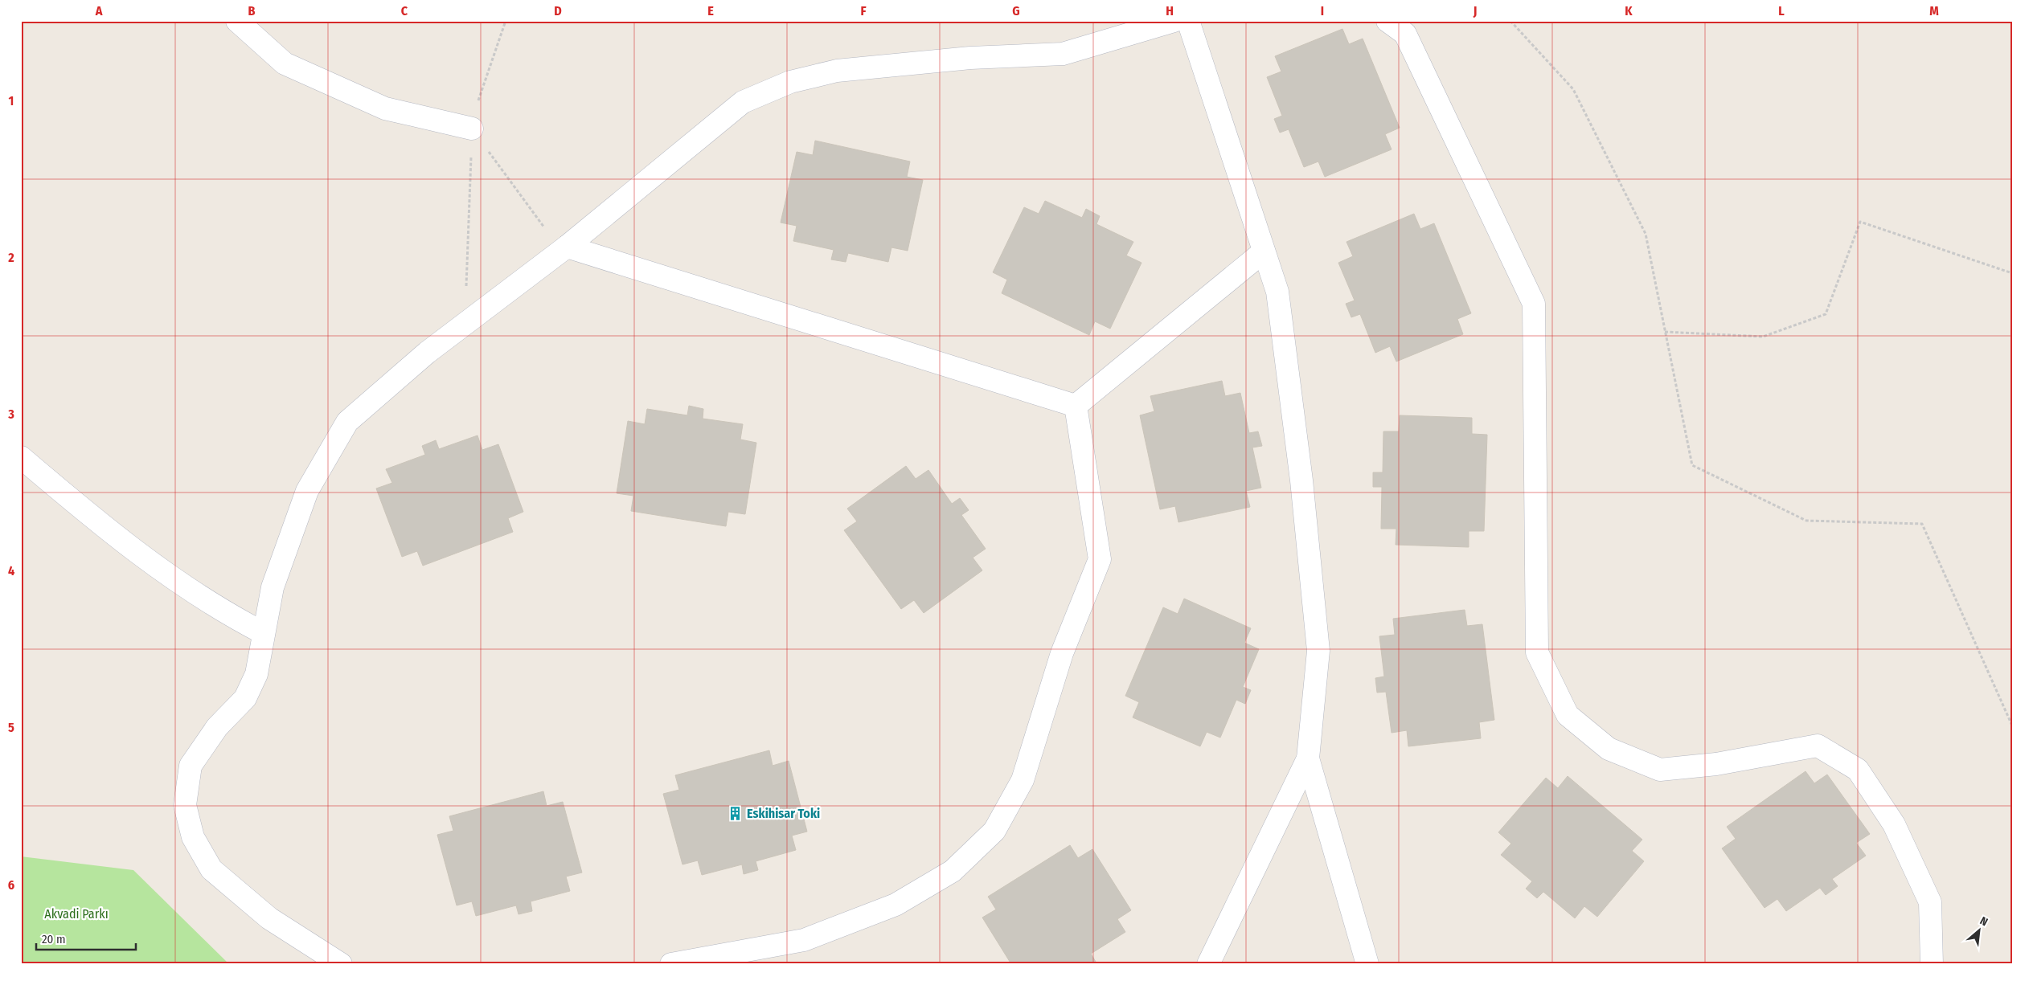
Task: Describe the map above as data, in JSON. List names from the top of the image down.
{
  "parks": ["Akvadi Parkı"],
  "places": {
    "building": ["Eskihisar Toki"]
  },
  "scale_bar": "20 m",
  "north": "top right",
  "grid": {
    "columns": [
      "A",
      "B",
      "C",
      "D",
      "E",
      "F",
      "G",
      "H",
      "I",
      "J",
      "K",
      "L",
      "M"
    ],
    "rows": [
      "1",
      "2",
      "3",
      "4",
      "5",
      "6"
    ]
  }
}
